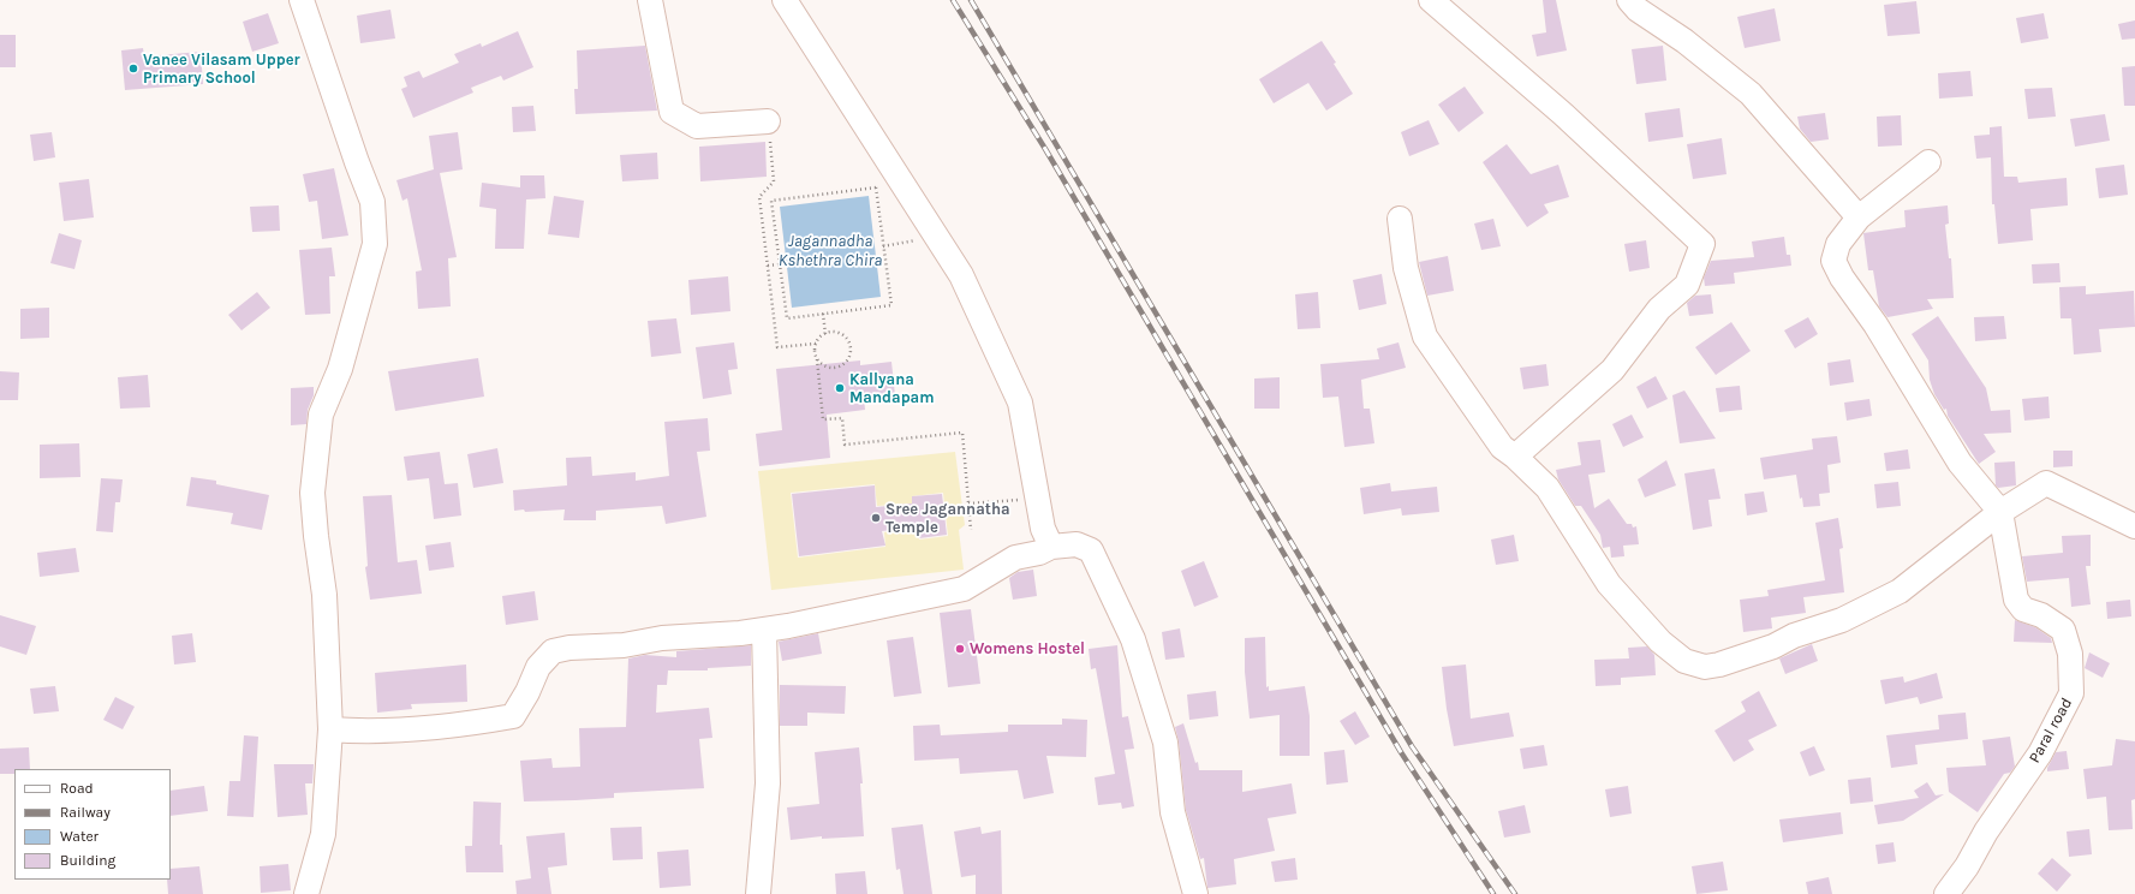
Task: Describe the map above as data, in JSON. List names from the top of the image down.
{
  "streets": {
    "street": ["Paral road"]
  },
  "water": ["Jagannadha Kshethra Chira"],
  "places": [
    "Vanee Vilasam Upper Primary School",
    "Kallyana Mandapam",
    "Sree Jagannatha Temple",
    "Womens Hostel"
  ],
  "legend": [
    "Road",
    "Railway",
    "Water",
    "Building"
  ]
}
